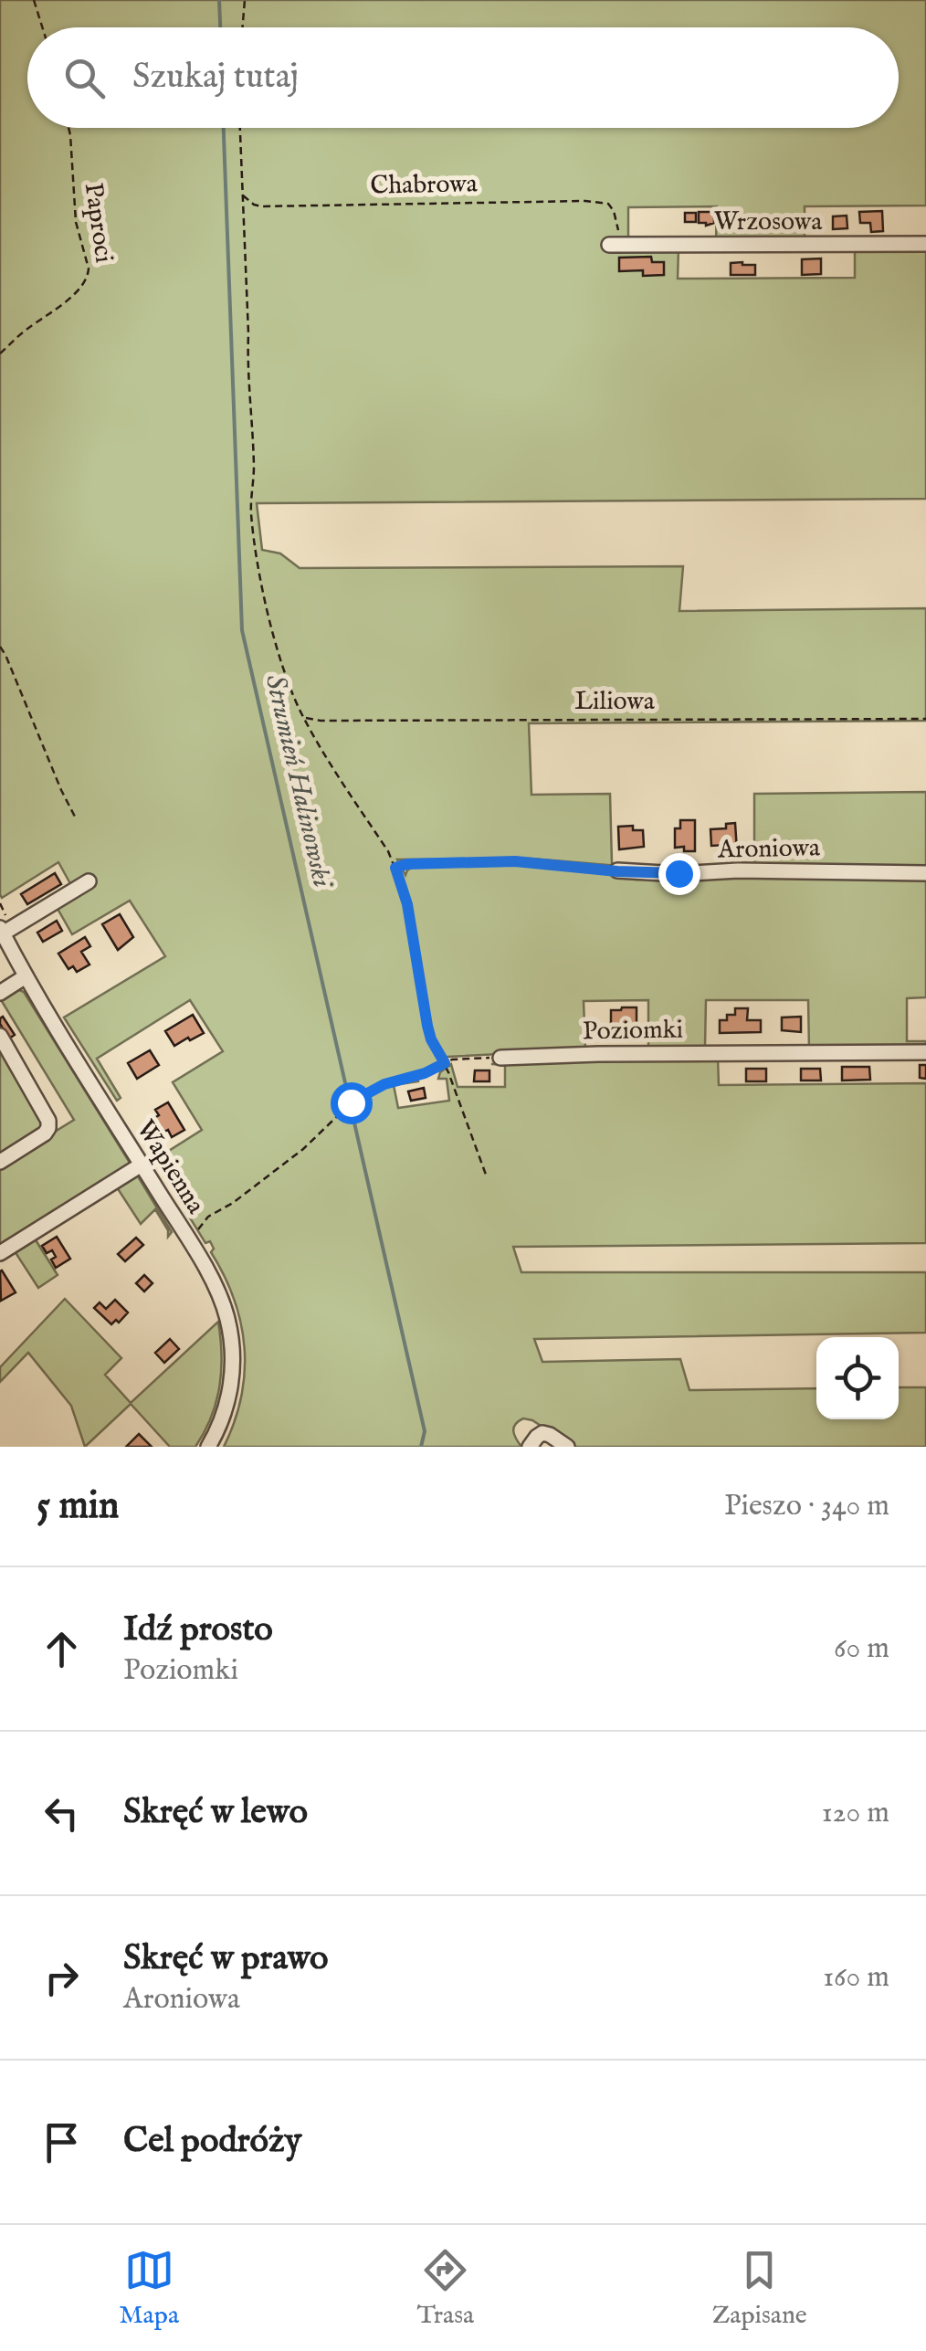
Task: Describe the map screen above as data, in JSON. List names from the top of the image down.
{
  "streets": {
    "street": [
      "Wrzosowa",
      "Aroniowa",
      "Poziomki",
      "Wapienna"
    ],
    "path": ["Chabrowa", "Paproci", "Liliowa"]
  },
  "crossings": [
    ["Chabrowa", "Wrzosowa"]
  ],
  "water": ["Strumień Halinowski"],
  "page": {
    "search": "Szukaj tutaj",
    "heading": ["5 min", "Pieszo · 340 m"],
    "list": [
      ["Idź prosto", "Poziomki", "60 m"],
      ["Skręć w lewo", "120 m"],
      ["Skręć w prawo", "Aroniowa", "160 m"],
      "Cel podróży"
    ],
    "nav": ["Mapa", "Trasa", "Zapisane"]
  }
}
